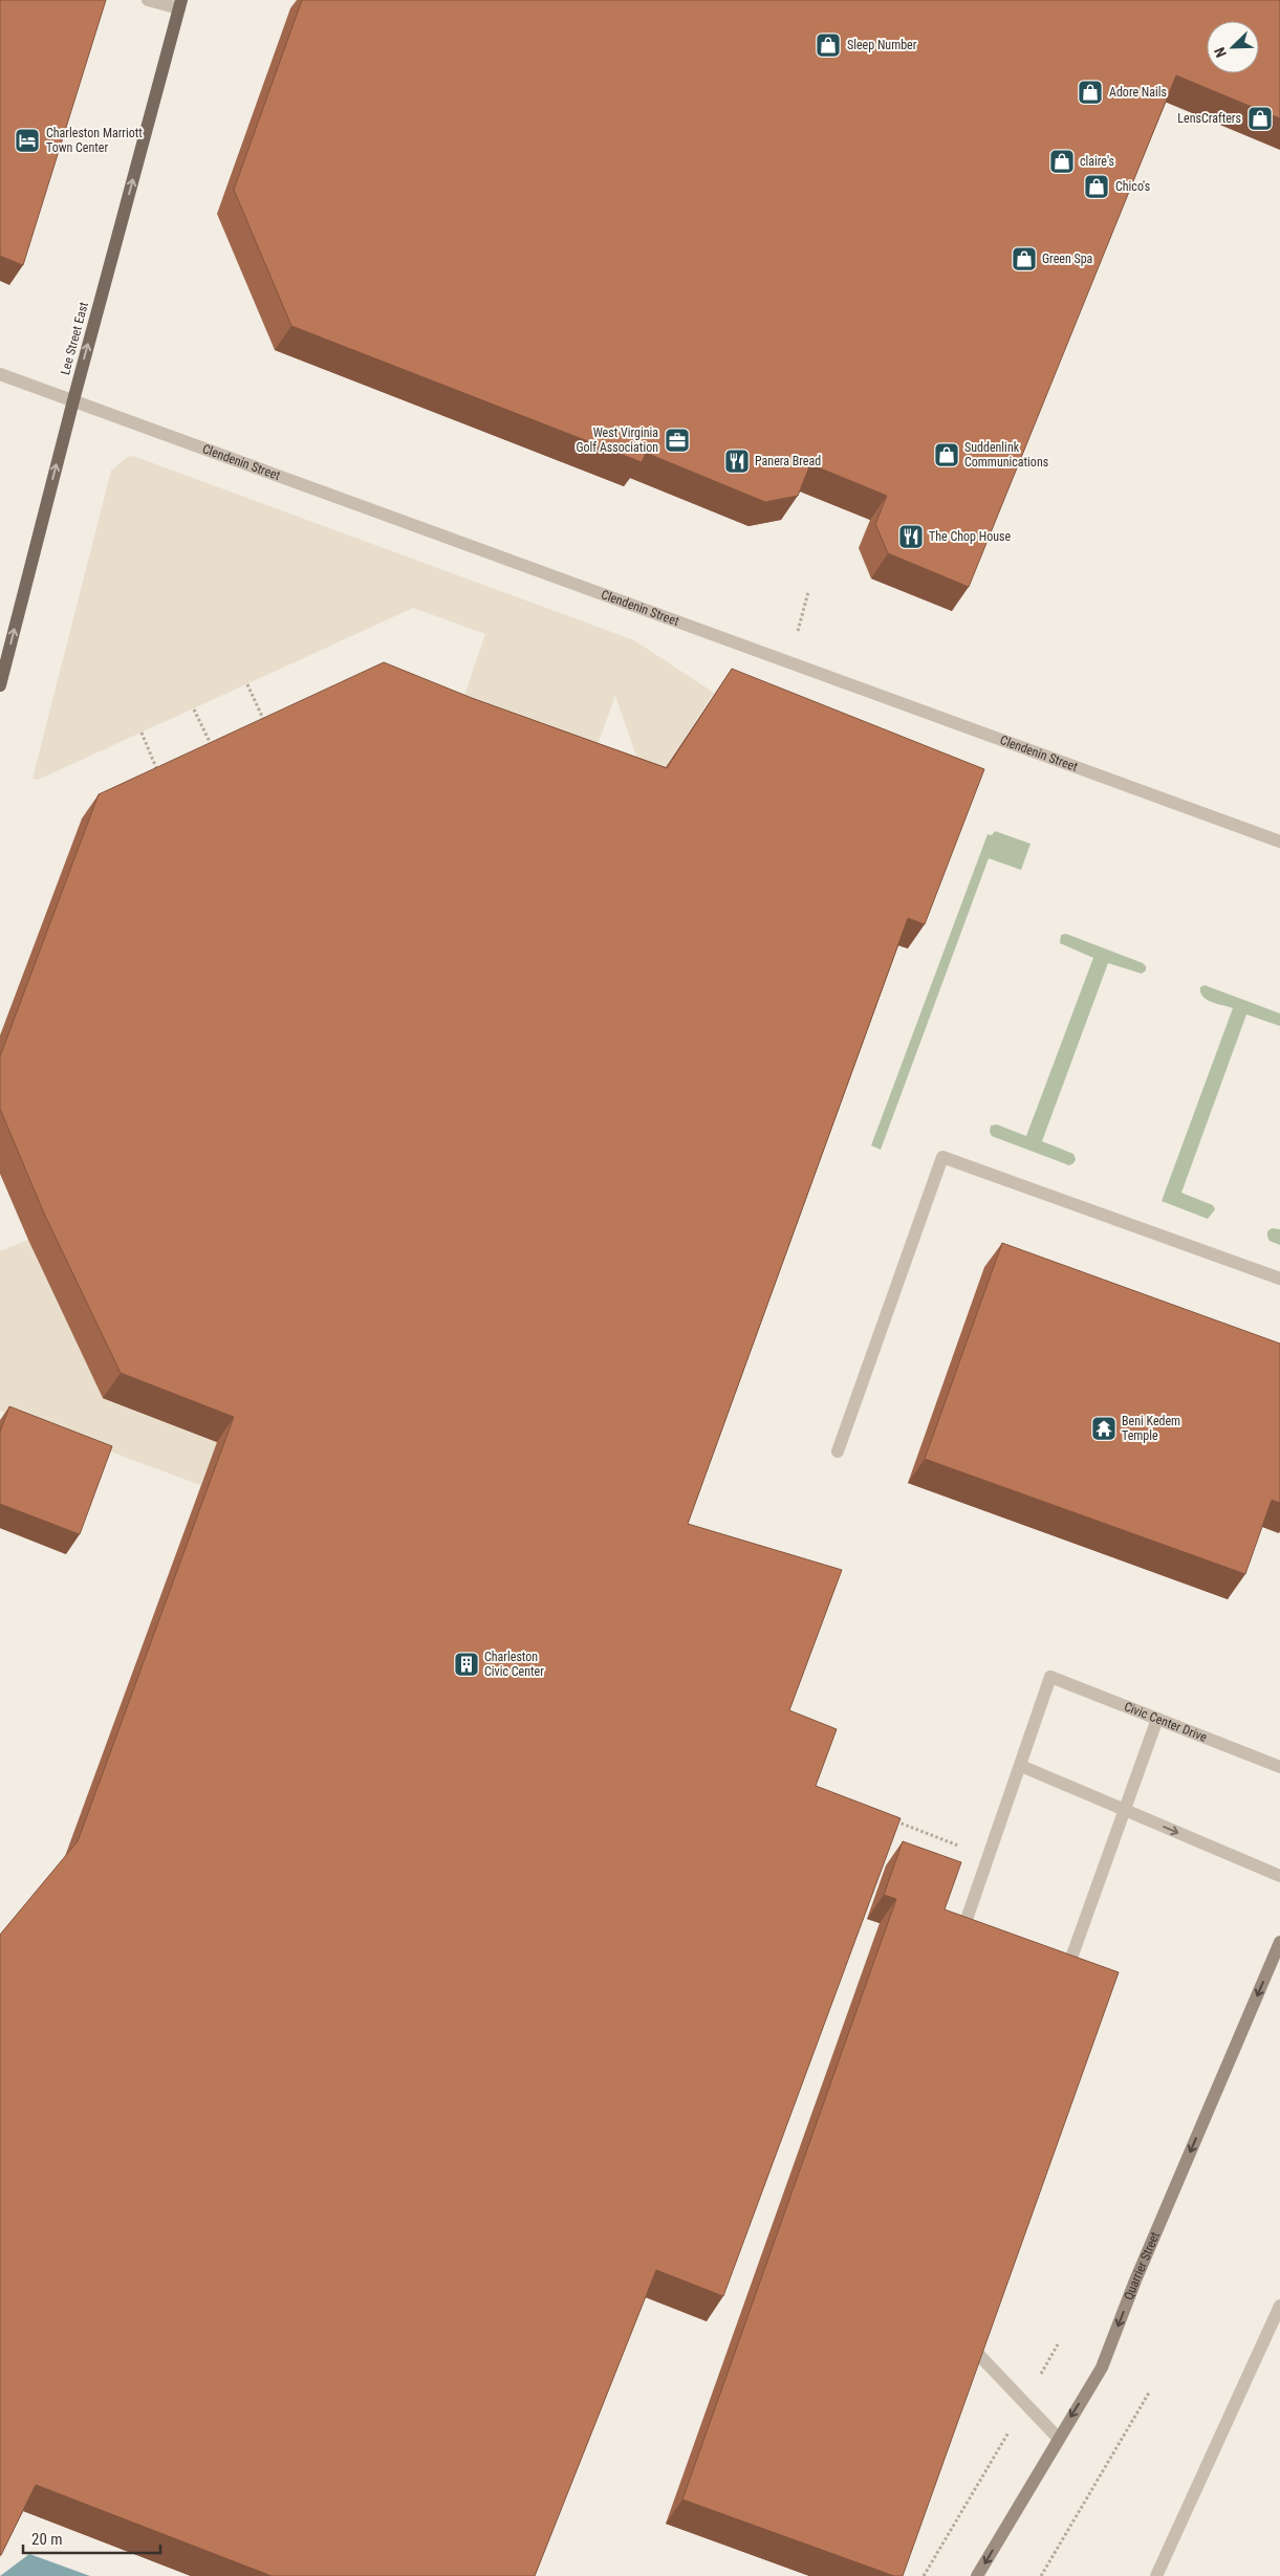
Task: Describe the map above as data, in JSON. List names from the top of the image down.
{
  "streets": {
    "main road": ["Lee Street East", "Quarrier Street"],
    "street": ["Clendenin Street", "Civic Center Drive"]
  },
  "crossings": [
    ["Lee Street East", "Clendenin Street"]
  ],
  "one_way": ["Lee Street East", "Quarrier Street"],
  "places": {
    "shop": [
      "Sleep Number",
      "Adore Nails",
      "LensCrafters",
      "claire's",
      "Chico's",
      "Green Spa",
      "Suddenlink Communications"
    ],
    "hotel": ["Charleston Marriott Town Center"],
    "office": ["West Virginia Golf Association"],
    "restaurant": ["Panera Bread", "The Chop House"],
    "temple": ["Beni Kedem Temple"],
    "building": ["Charleston Civic Center"]
  },
  "scale_bar": "20 m",
  "north": "bottom left"
}
